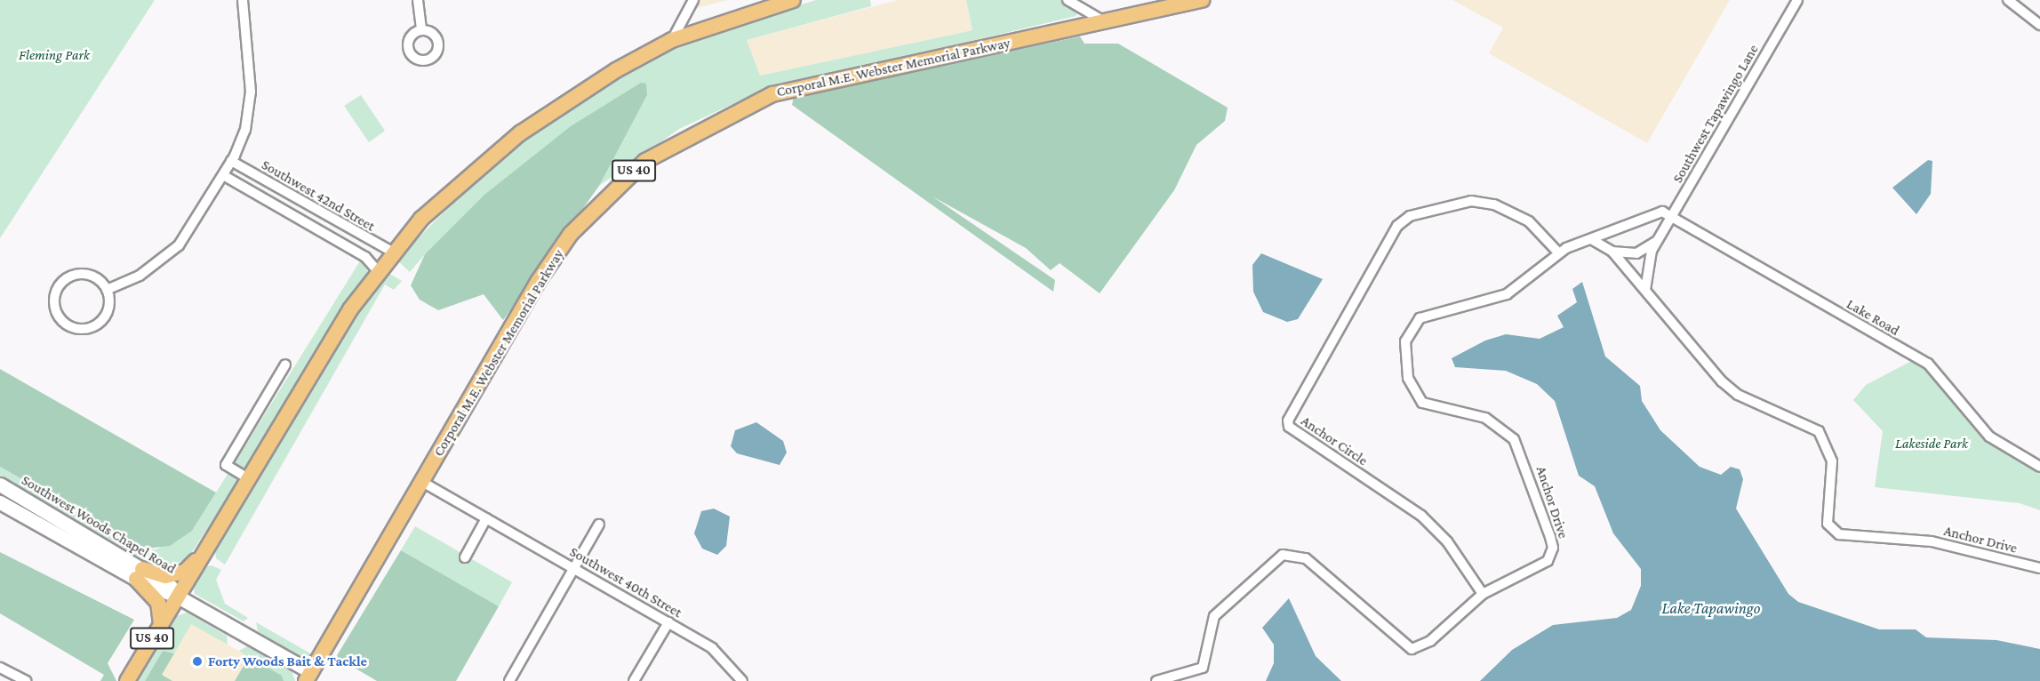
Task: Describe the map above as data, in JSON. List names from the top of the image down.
{
  "streets": {
    "main road": ["Corporal M.E. Webster Memorial Parkway", "US 40", "Southwest Woods Chapel Road"],
    "street": [
      "Southwest Tapawingo Lane",
      "Southwest 42nd Street",
      "Lake Road",
      "Anchor Circle",
      "Anchor Drive",
      "Southwest 40th Street"
    ]
  },
  "crossings": [
    ["Corporal M.E. Webster Memorial Parkway", "Southwest Woods Chapel Road"],
    ["Corporal M.E. Webster Memorial Parkway", "Southwest 40th Street"],
    ["Southwest Tapawingo Lane", "Lake Road"],
    ["Southwest Tapawingo Lane", "Anchor Drive"],
    ["US 40", "Southwest 42nd Street"],
    ["US 40", "Southwest Woods Chapel Road"],
    ["Anchor Circle", "Anchor Drive"]
  ],
  "water": ["Lake Tapawingo"],
  "parks": ["Fleming Park", "Lakeside Park"],
  "places": ["Forty Woods Bait & Tackle"]
}
